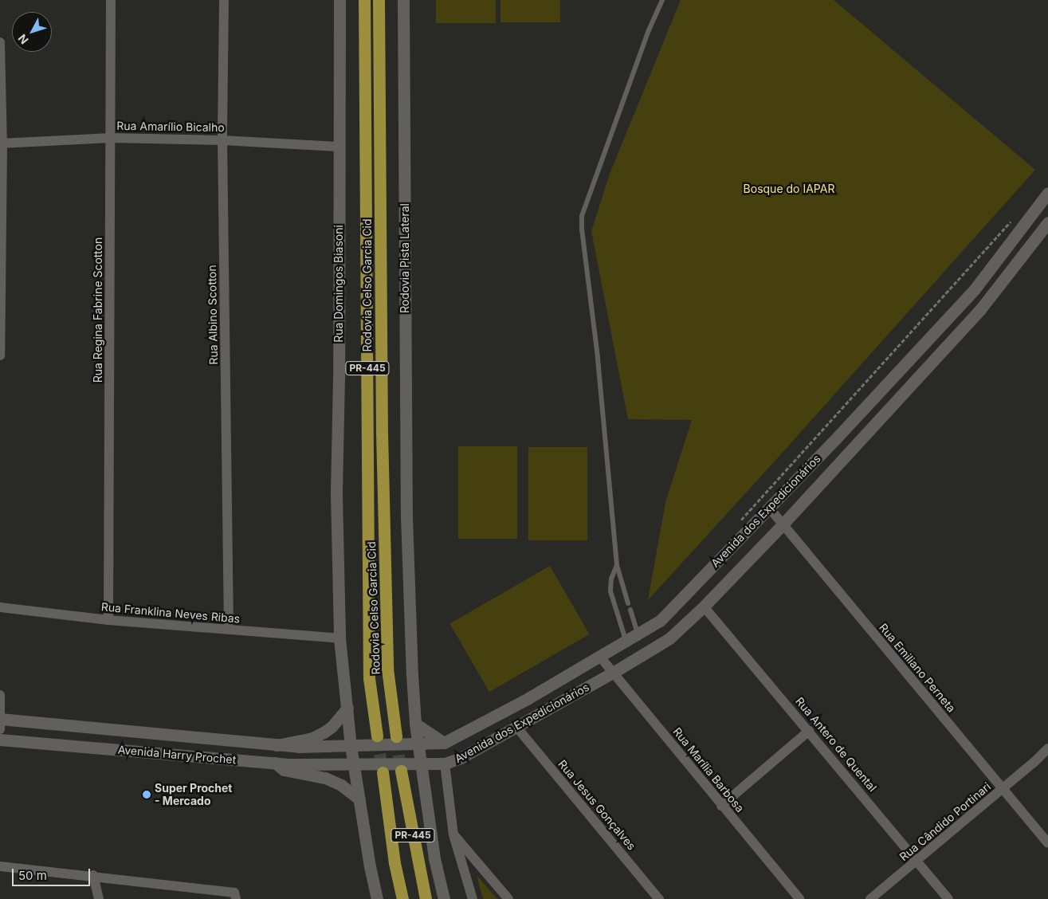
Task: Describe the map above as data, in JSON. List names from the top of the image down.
{
  "streets": {
    "highway": ["Rodovia Celso Garcia Cid", "PR-445"],
    "street": [
      "Rua Amarílio Bicalho",
      "Rodovia Pista Lateral",
      "Rua Domingos Biasoni",
      "Rua Regina Fabrine Scotton",
      "Rua Albino Scotton",
      "Avenida dos Expedicionários",
      "Rua Franklina Neves Ribas",
      "Rua Emiliano Perneta",
      "Rua Antero de Quental",
      "Avenida Harry Prochet",
      "Rua Marília Barbosa",
      "Rua Jesus Gonçalves",
      "Rua Cândido Portinari"
    ]
  },
  "crossings": [
    ["Rua Amarílio Bicalho", "Rua Domingos Biasoni"],
    ["Rua Amarílio Bicalho", "Rua Regina Fabrine Scotton"],
    ["Rua Amarílio Bicalho", "Rua Albino Scotton"],
    ["Rodovia Pista Lateral", "PR-445"],
    ["Rua Domingos Biasoni", "Rua Franklina Neves Ribas"],
    ["Rua Regina Fabrine Scotton", "Rua Franklina Neves Ribas"],
    ["Rua Albino Scotton", "Rua Franklina Neves Ribas"],
    ["PR-445", "Avenida dos Expedicionários"],
    ["Avenida dos Expedicionários", "Rua Emiliano Perneta"],
    ["Avenida dos Expedicionários", "Rua Antero de Quental"],
    ["Avenida dos Expedicionários", "Avenida Harry Prochet"],
    ["Avenida dos Expedicionários", "Rua Marília Barbosa"],
    ["Avenida dos Expedicionários", "Rua Jesus Gonçalves"],
    ["Rua Emiliano Perneta", "Rua Cândido Portinari"],
    ["Rua Antero de Quental", "Rua Cândido Portinari"]
  ],
  "parks": ["Bosque do IAPAR"],
  "places": ["Super Prochet - Mercado"],
  "scale_bar": "50 m",
  "north": "bottom left"
}
